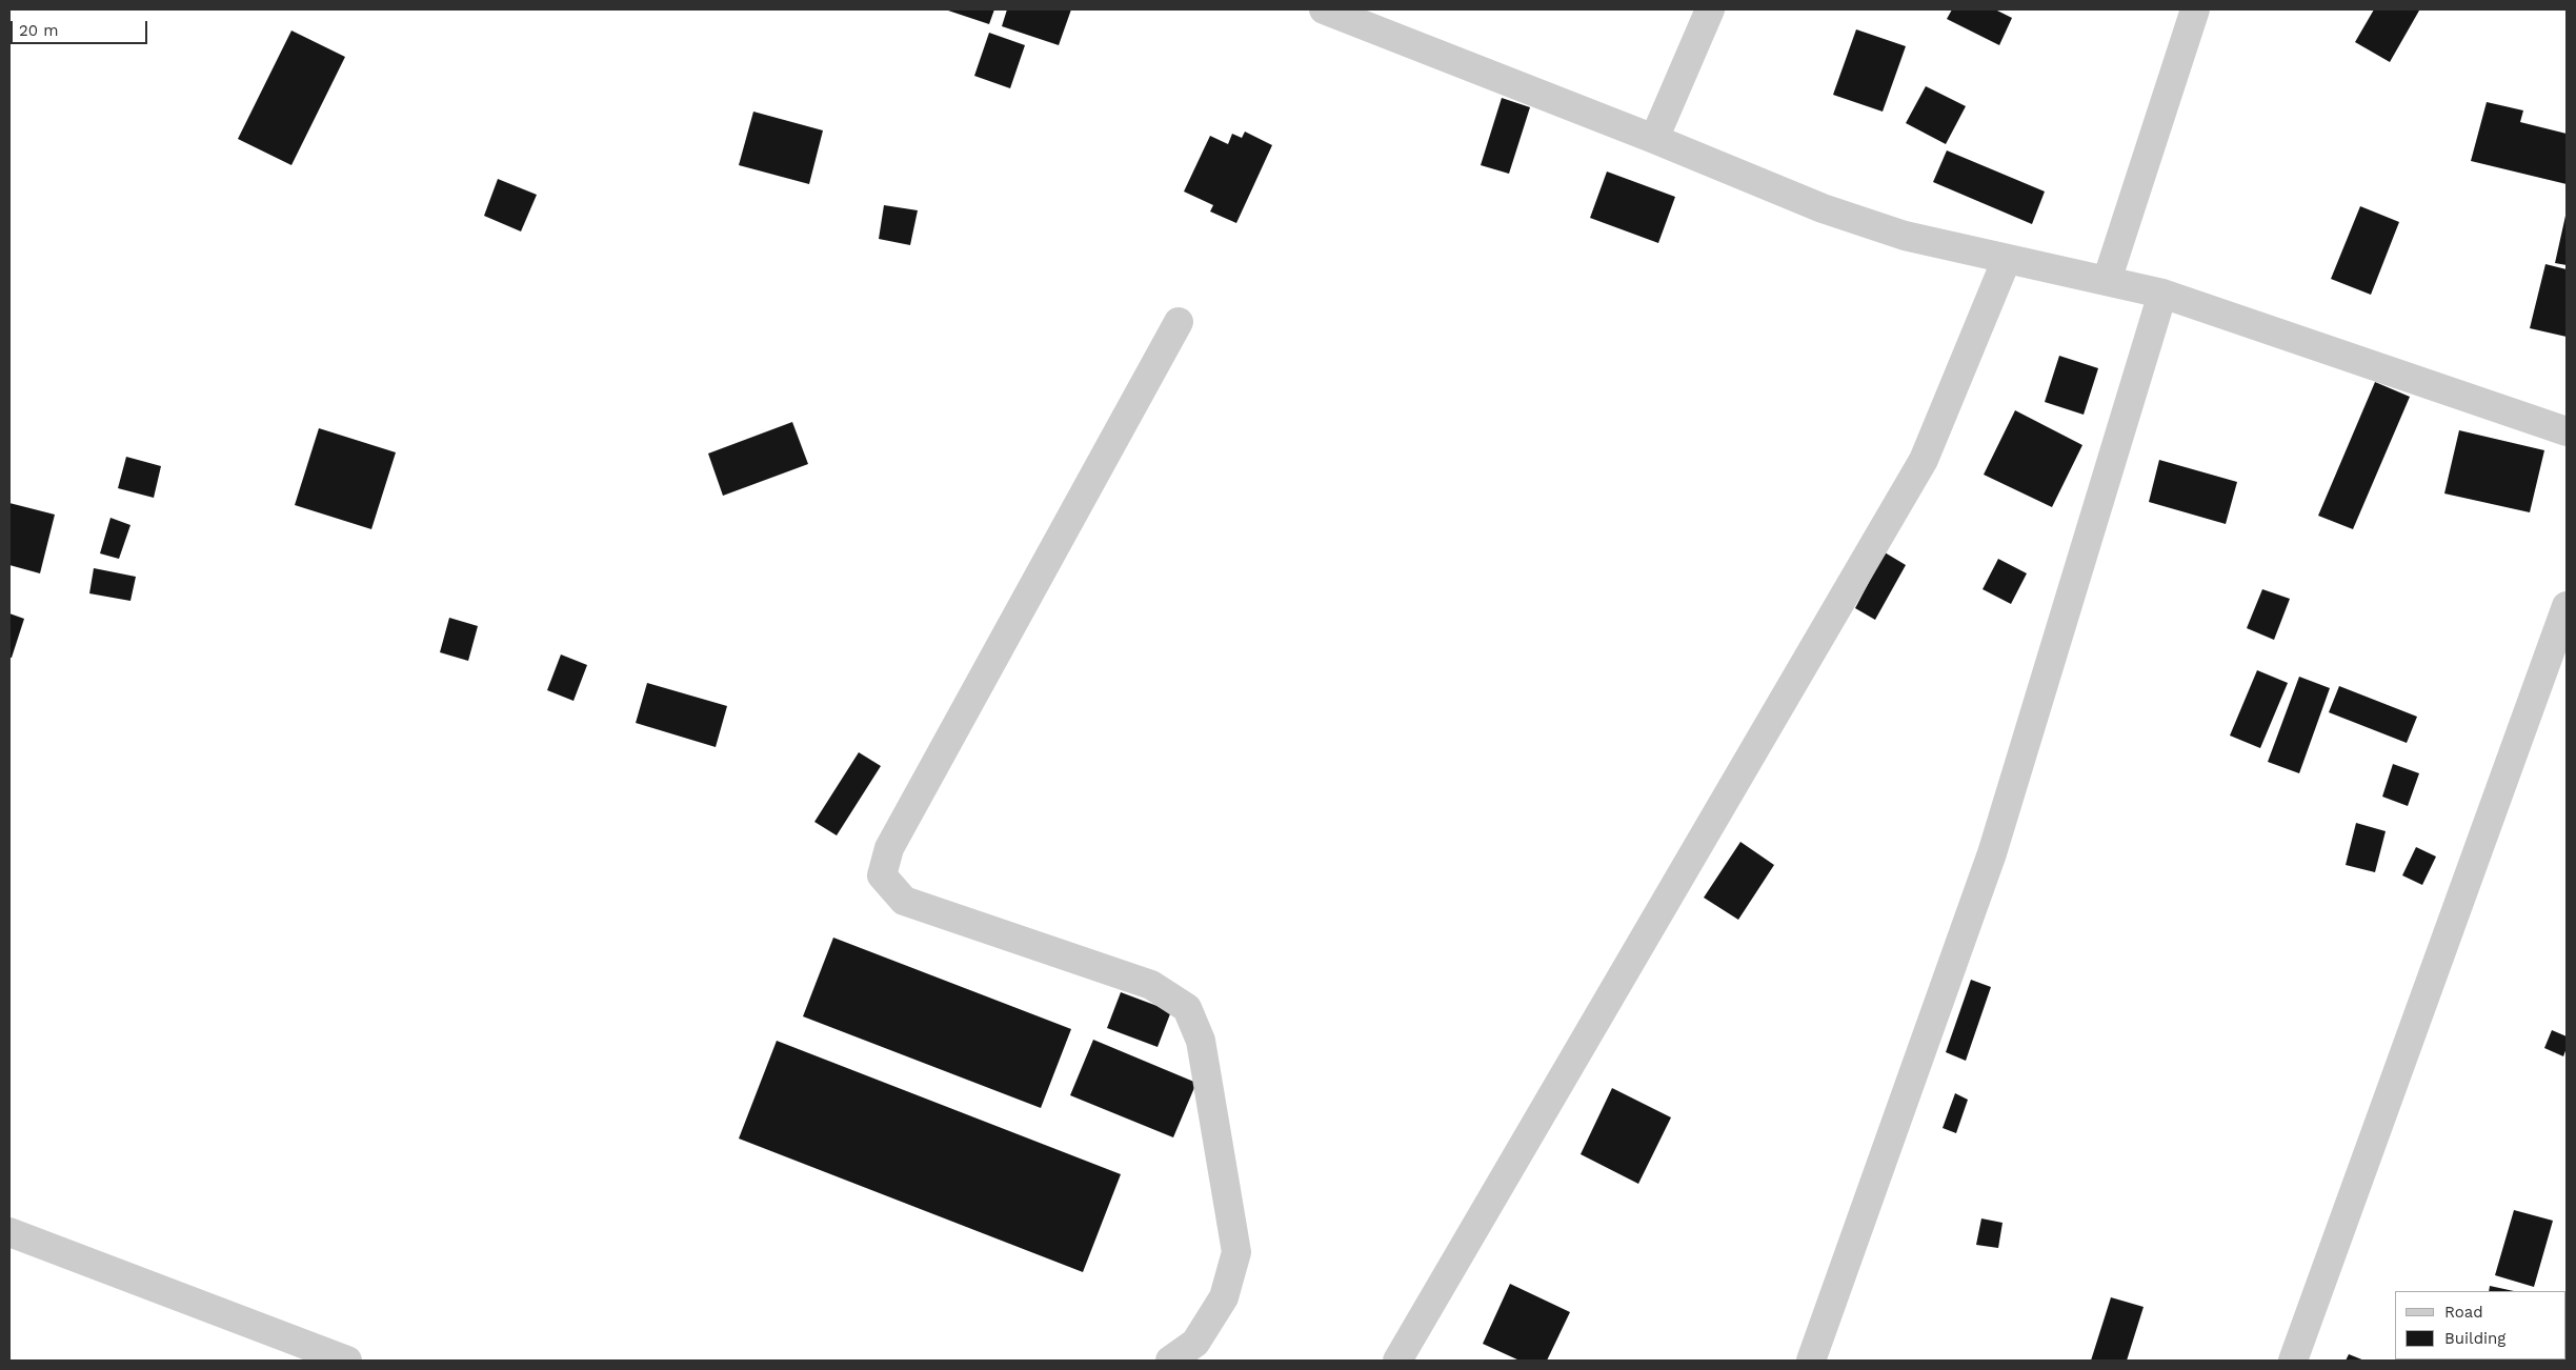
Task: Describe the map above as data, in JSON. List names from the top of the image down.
{
  "legend": ["Road", "Building"],
  "scale_bar": "20 m"
}
